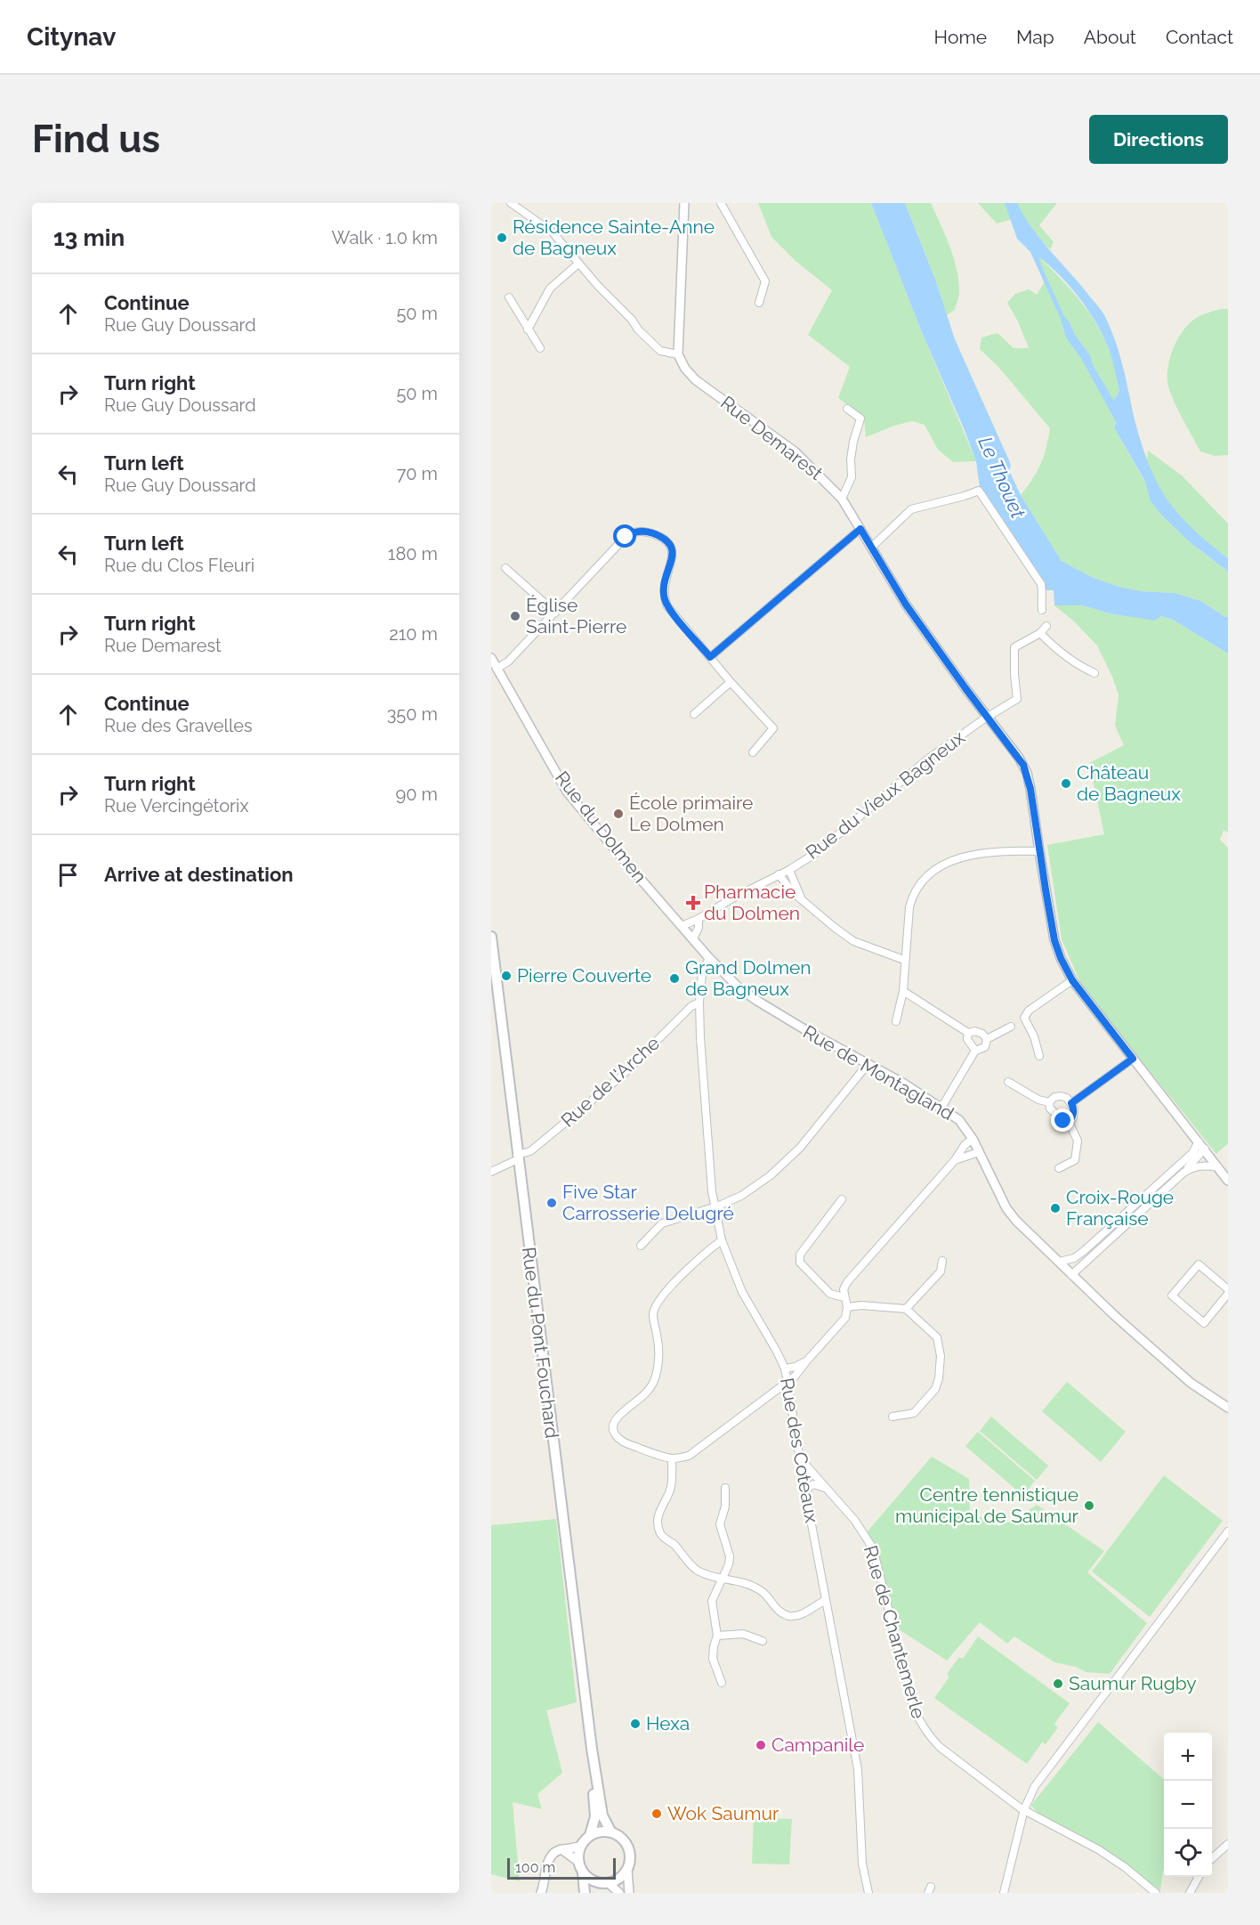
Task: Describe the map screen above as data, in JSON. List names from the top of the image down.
{
  "streets": {
    "main road": ["Rue du Pont Fouchard"],
    "street": [
      "Rue Demarest",
      "Rue du Vieux Bagneux",
      "Rue du Dolmen",
      "Rue de Montagland",
      "Rue de l'Arche",
      "Rue des Coteaux",
      "Rue de Chantemerle"
    ]
  },
  "crossings": [
    ["Rue Demarest", "Rue du Vieux Bagneux"],
    ["Rue du Vieux Bagneux", "Rue du Dolmen"],
    ["Rue du Dolmen", "Rue de Montagland"],
    ["Rue du Dolmen", "Rue des Coteaux"],
    ["Rue de Montagland", "Rue des Coteaux"],
    ["Rue de l'Arche", "Rue du Pont Fouchard"],
    ["Rue de l'Arche", "Rue des Coteaux"],
    ["Rue des Coteaux", "Rue de Chantemerle"]
  ],
  "water": ["Le Thouet"],
  "places": {
    "other": [
      "Résidence Sainte-Anne de Bagneux",
      "Église Saint-Pierre",
      "Château de Bagneux",
      "École primaire Le Dolmen",
      "Pierre Couverte",
      "Grand Dolmen de Bagneux",
      "Five Star Carrosserie Delugré",
      "Croix-Rouge Française",
      "Centre tennistique municipal de Saumur",
      "Saumur Rugby",
      "Hexa",
      "Campanile",
      "Wok Saumur"
    ],
    "health": ["Pharmacie du Dolmen"]
  },
  "scale_bar": "100 m",
  "page": {
    "header": "Citynav",
    "nav": [
      "Home",
      "Map",
      "About",
      "Contact"
    ],
    "buttons": "Directions",
    "title": "Find us",
    "heading": ["13 min", "Walk · 1.0 km"],
    "list": [
      ["Continue", "Rue Guy Doussard", "50 m"],
      ["Turn right", "Rue Guy Doussard", "50 m"],
      ["Turn left", "Rue Guy Doussard", "70 m"],
      ["Turn left", "Rue du Clos Fleuri", "180 m"],
      ["Turn right", "Rue Demarest", "210 m"],
      ["Continue", "Rue des Gravelles", "350 m"],
      ["Turn right", "Rue Vercingétorix", "90 m"],
      "Arrive at destination"
    ],
    "map_buttons": ["+", "−"],
    "scale": "100 m"
  }
}
